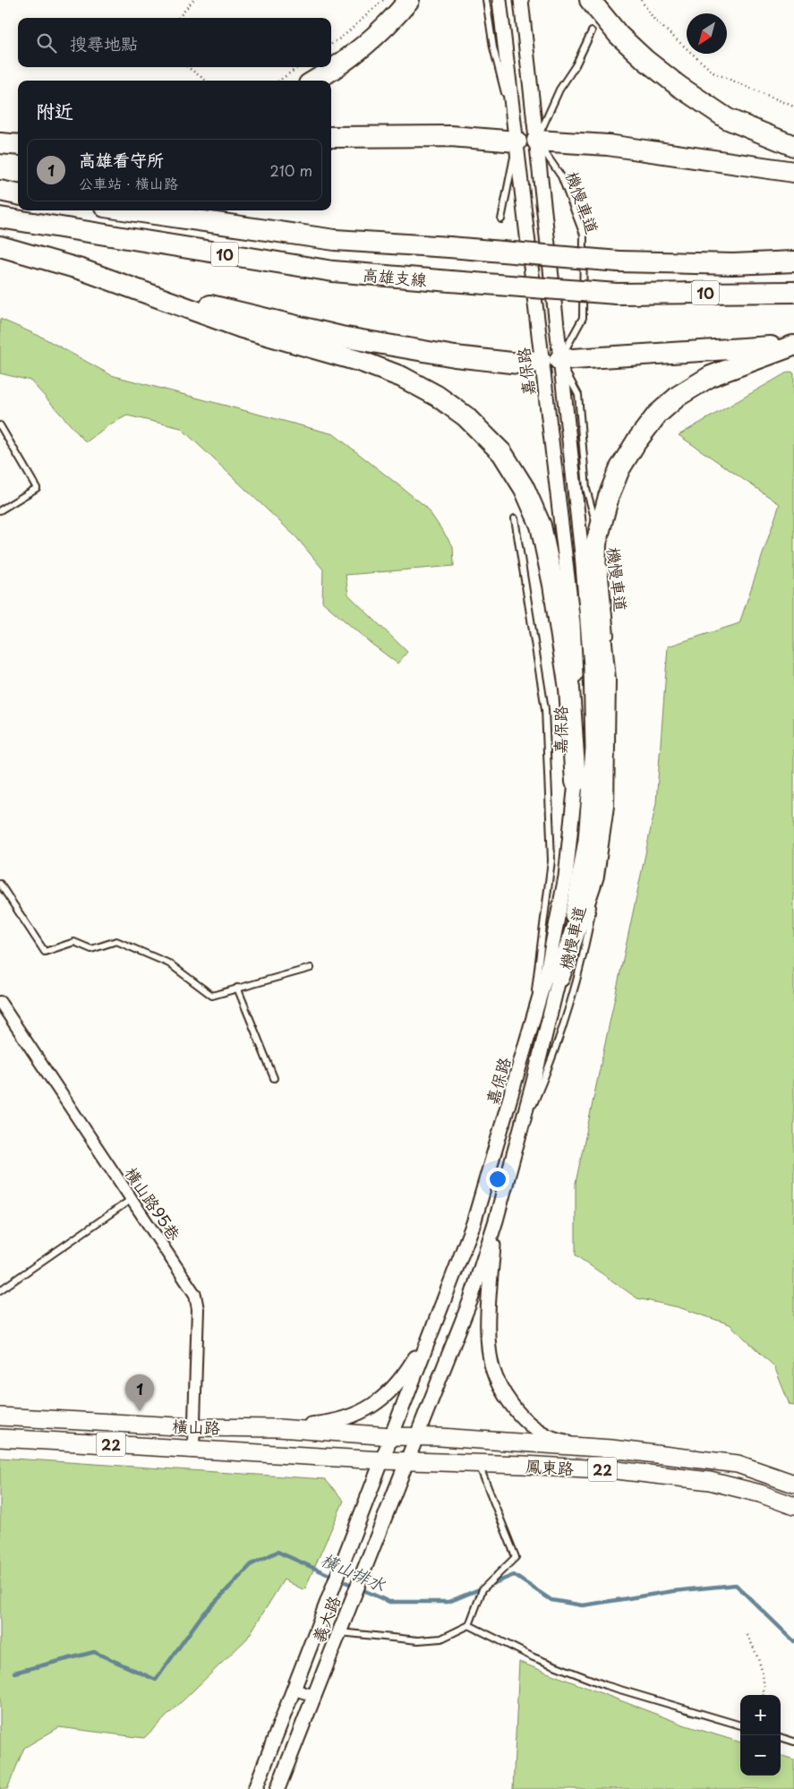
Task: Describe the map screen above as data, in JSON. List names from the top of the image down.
{
  "streets": {
    "highway": ["10", "高雄支線"],
    "main road": ["橫山路", "22", "鳳東路"],
    "street": ["嘉保路", "橫山路95巷", "義大路"],
    "lane": ["機慢車道"]
  },
  "crossings": [
    ["機慢車道", "嘉保路"],
    ["嘉保路", "橫山路"],
    ["嘉保路", "鳳東路"],
    ["嘉保路", "義大路"],
    ["橫山路95巷", "橫山路"],
    ["橫山路", "鳳東路"],
    ["橫山路", "義大路"],
    ["鳳東路", "義大路"]
  ],
  "water": ["橫山排水"],
  "north": "bottom left",
  "page": {
    "search": "搜尋地點",
    "heading": "附近",
    "list": [
      {
        "mark": "1",
        "name": "高雄看守所",
        "note": "公車站 · 橫山路",
        "value": "210 m"
      }
    ],
    "pins": "1",
    "map_buttons": ["+", "−"]
  }
}
